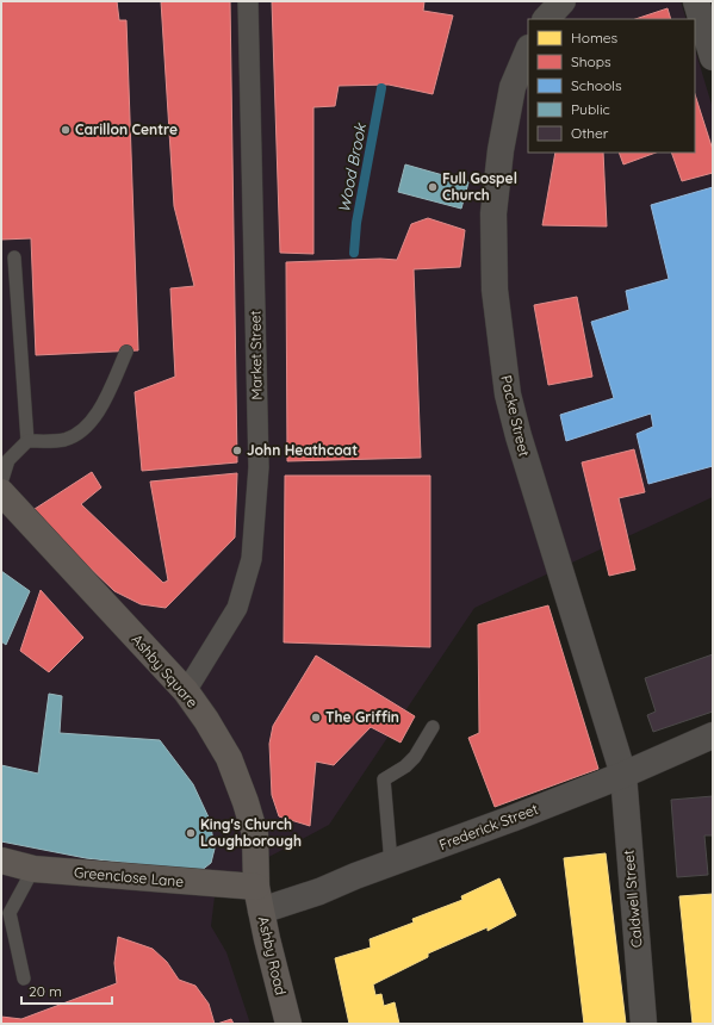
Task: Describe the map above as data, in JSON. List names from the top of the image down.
{
  "streets": {
    "main road": ["Ashby Square", "Greenclose Lane", "Ashby Road"],
    "street": [
      "Market Street",
      "Packe Street",
      "Frederick Street",
      "Caldwell Street"
    ]
  },
  "crossings": [
    ["Market Street", "Ashby Square"],
    ["Packe Street", "Frederick Street"],
    ["Packe Street", "Caldwell Street"],
    ["Ashby Square", "Frederick Street"],
    ["Ashby Square", "Greenclose Lane"],
    ["Ashby Square", "Ashby Road"],
    ["Frederick Street", "Greenclose Lane"],
    ["Frederick Street", "Caldwell Street"],
    ["Frederick Street", "Ashby Road"],
    ["Greenclose Lane", "Ashby Road"]
  ],
  "water": ["Wood Brook"],
  "places": [
    "Carillon Centre",
    "Full Gospel Church",
    "John Heathcoat",
    "The Griffin",
    "King's Church Loughborough"
  ],
  "legend": [
    "Homes",
    "Shops",
    "Schools",
    "Public",
    "Other"
  ],
  "scale_bar": "20 m"
}
